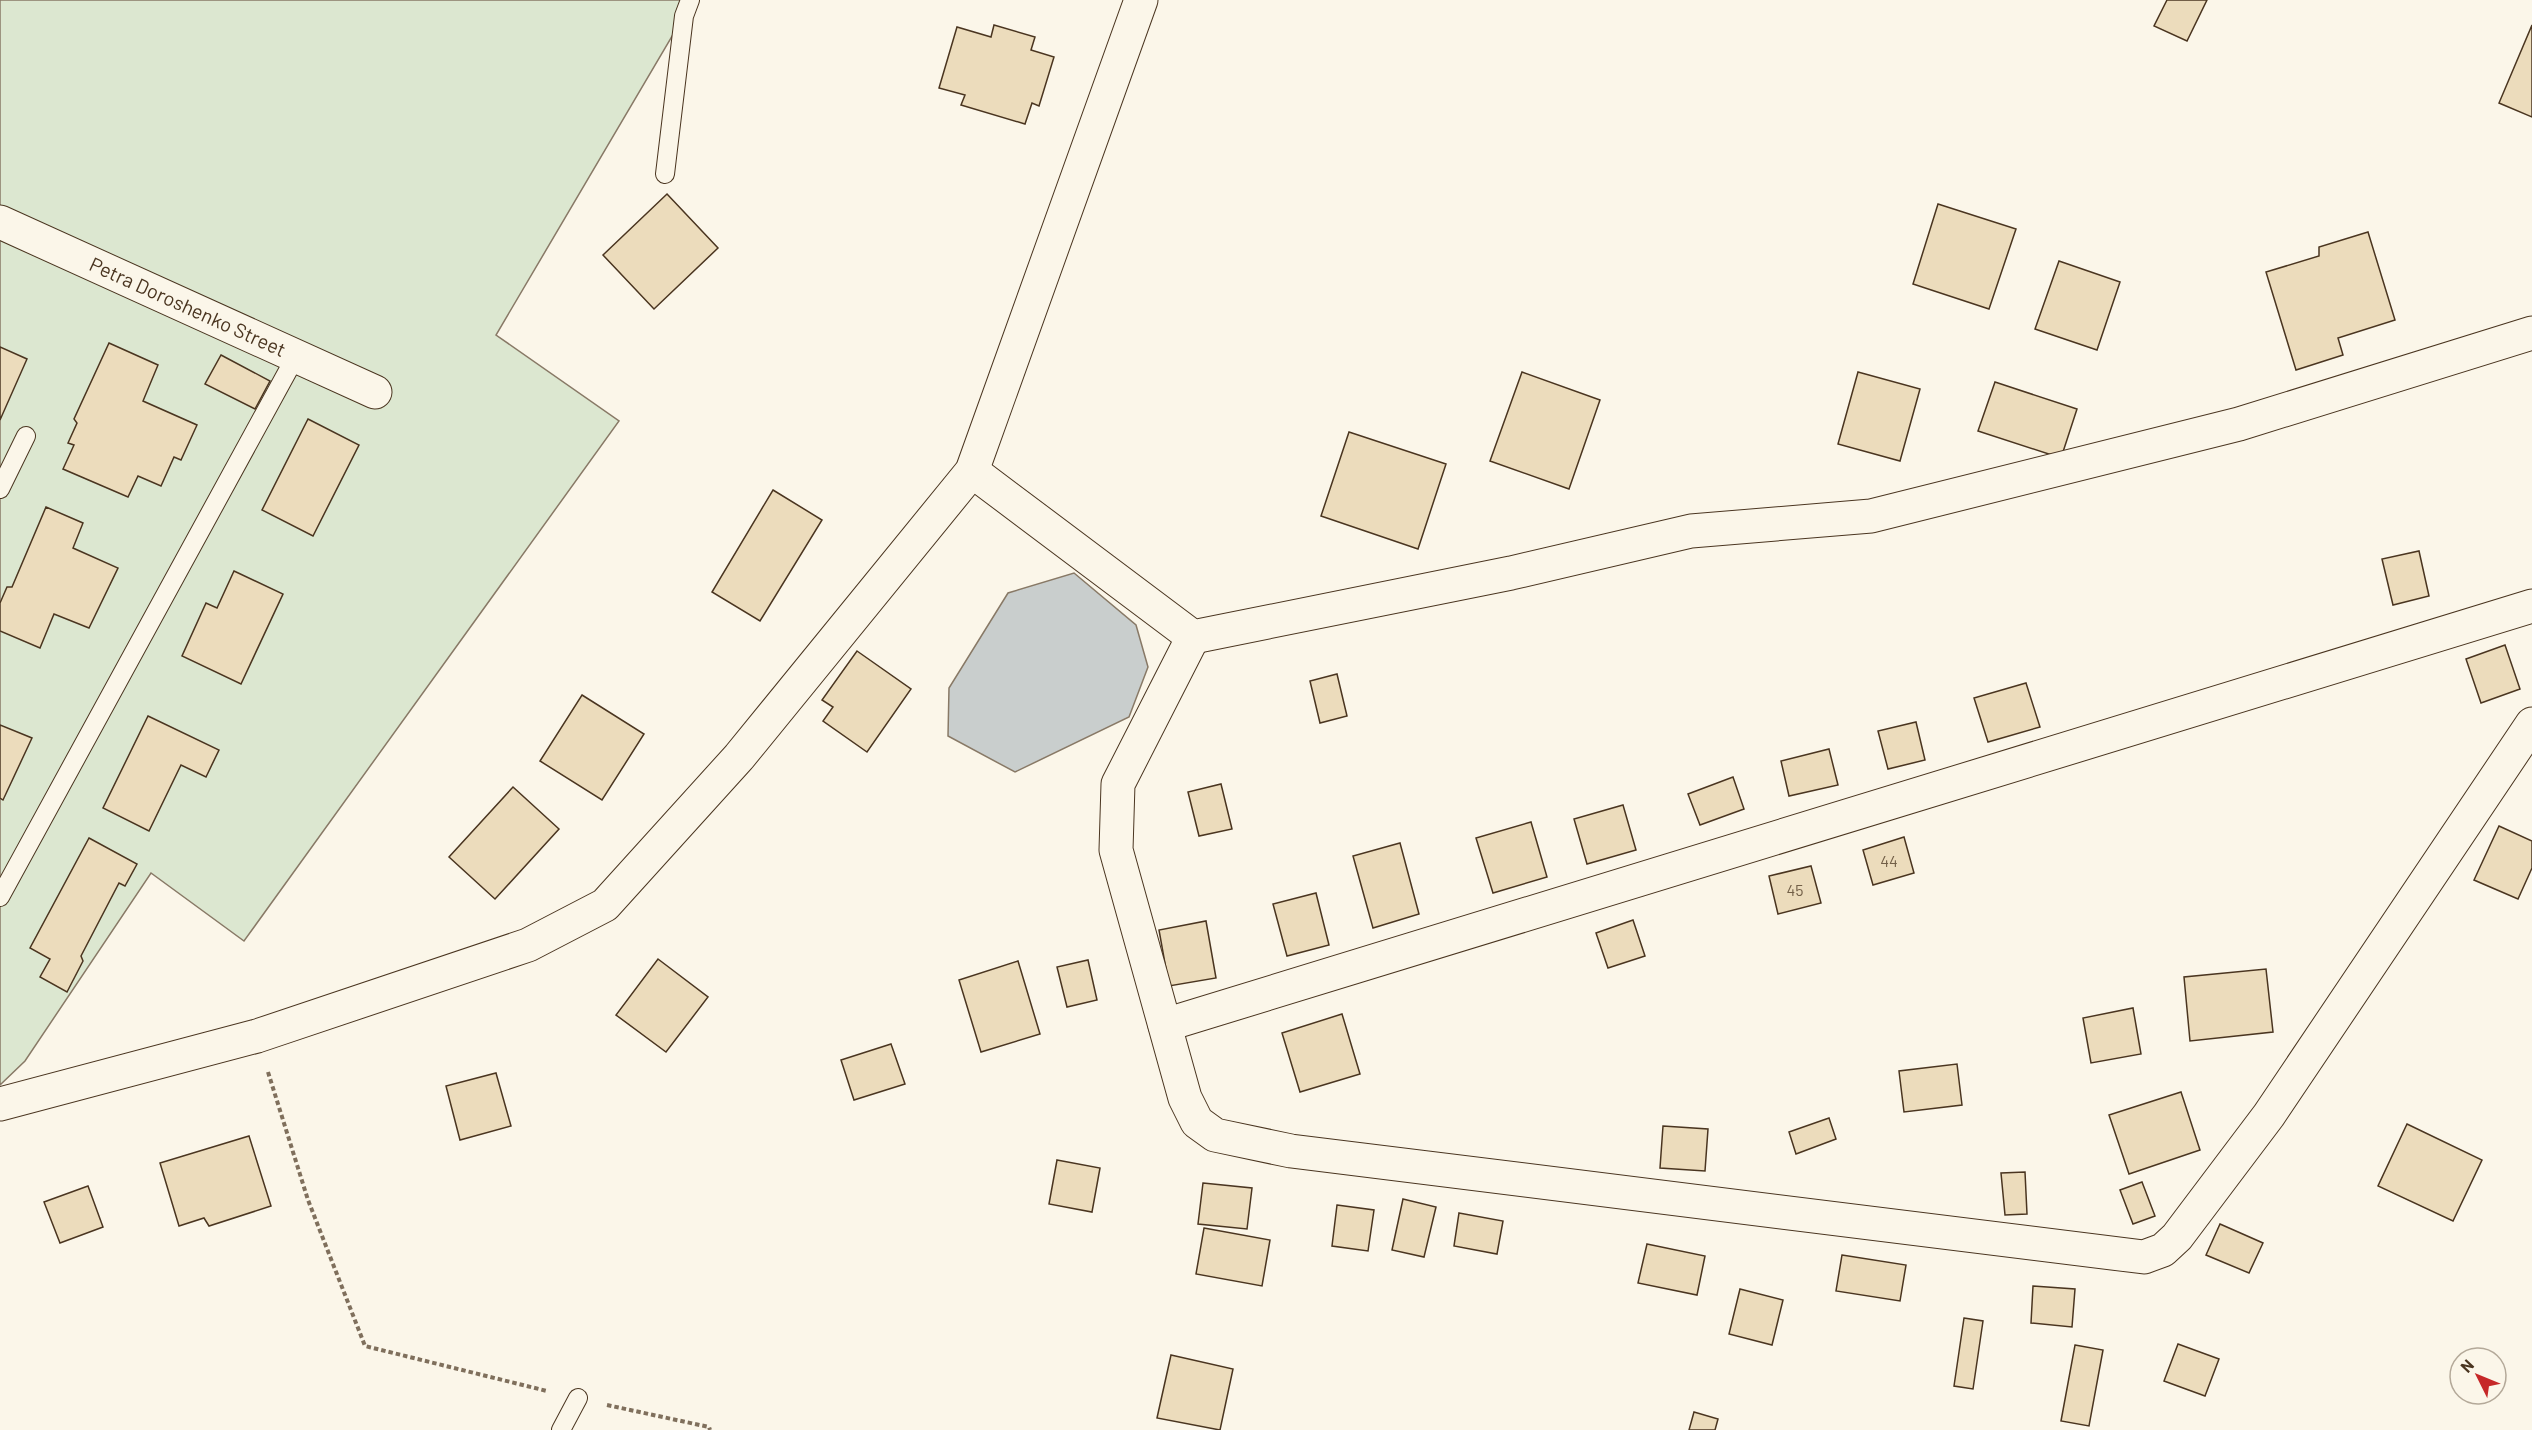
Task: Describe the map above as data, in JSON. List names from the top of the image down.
{
  "streets": {
    "street": ["Petra Doroshenko Street"]
  },
  "house_numbers": ["44", "45"],
  "north": "top left"
}
